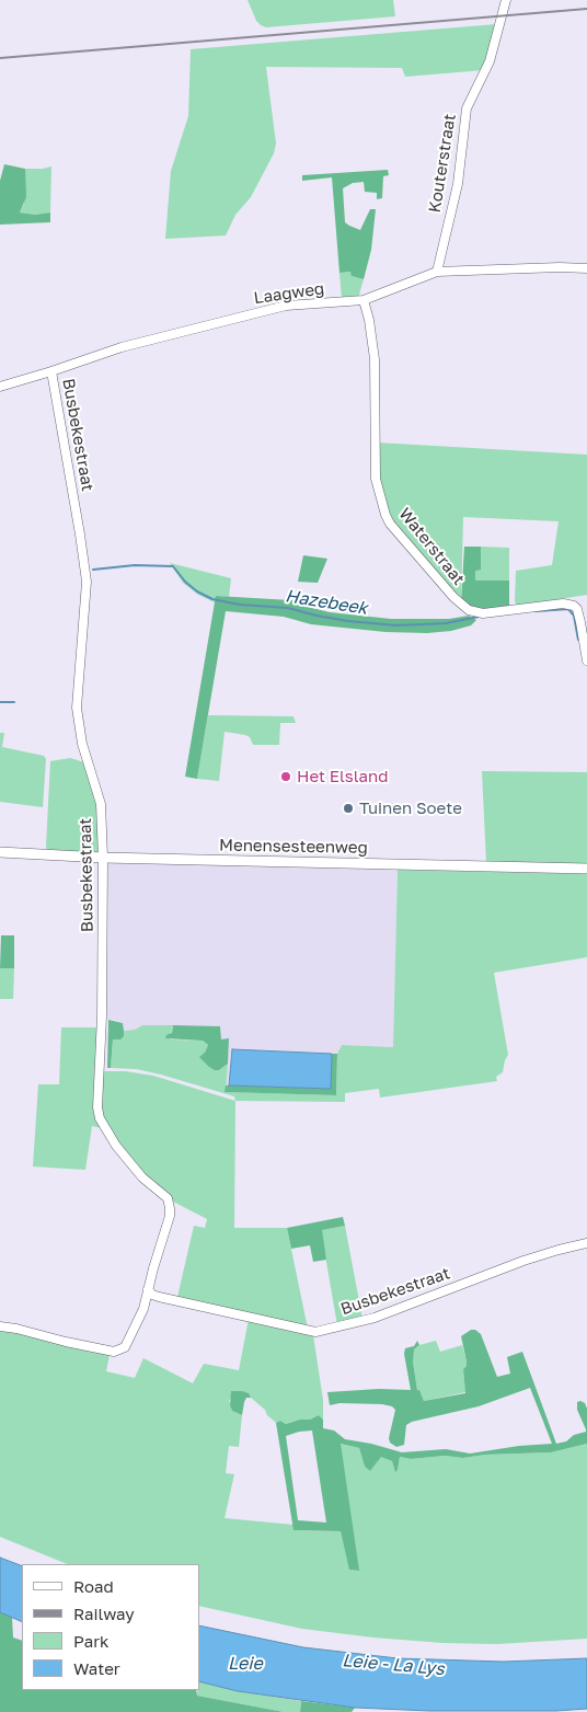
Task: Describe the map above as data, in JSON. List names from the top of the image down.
{
  "streets": {
    "street": [
      "Kouterstraat",
      "Laagweg",
      "Busbekestraat",
      "Waterstraat",
      "Menensesteenweg"
    ]
  },
  "crossings": [
    ["Kouterstraat", "Laagweg"],
    ["Laagweg", "Busbekestraat"],
    ["Laagweg", "Waterstraat"],
    ["Busbekestraat", "Menensesteenweg"]
  ],
  "water": ["Hazebeek", "Leie", "Leie - La Lys"],
  "places": ["Het Elsland", "Tuinen Soete"],
  "legend": [
    "Road",
    "Railway",
    "Park",
    "Water"
  ]
}
